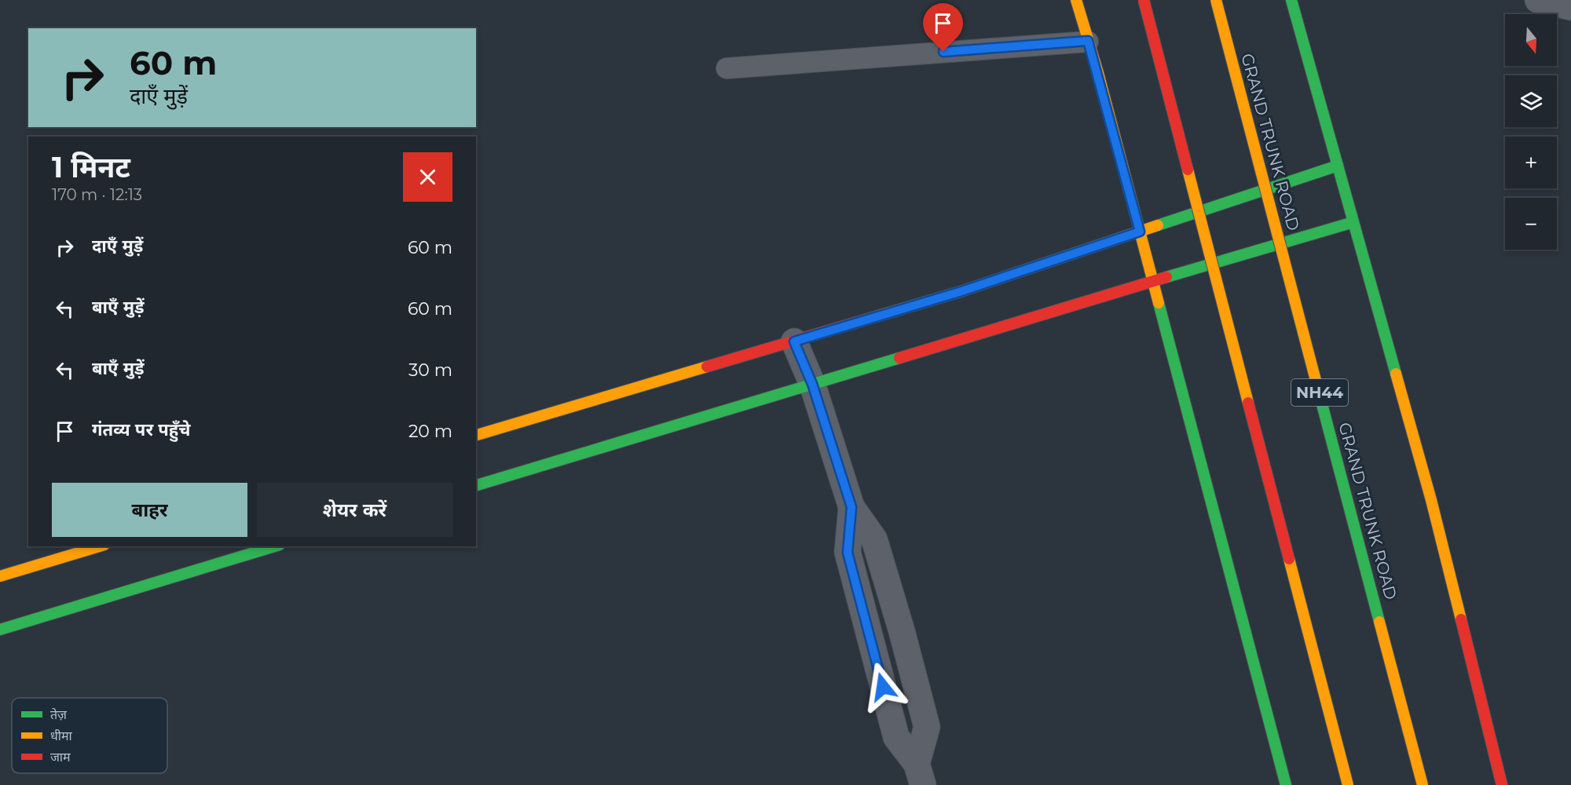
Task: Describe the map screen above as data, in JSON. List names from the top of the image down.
{
  "streets": {
    "main road": ["GRAND TRUNK ROAD", "NH44"]
  },
  "legend": ["तेज़", "धीमा", "जाम"],
  "north": "bottom",
  "page": {
    "map_buttons": ["+", "−"],
    "turn": ["60 m", "दाएँ मुड़ें"],
    "heading": ["1 मिनट", "170 m · 12:13"],
    "list": [
      {
        "name": "दाएँ मुड़ें",
        "value": "60 m"
      },
      {
        "name": "बाएँ मुड़ें",
        "value": "60 m"
      },
      {
        "name": "बाएँ मुड़ें",
        "value": "30 m"
      },
      {
        "name": "गंतव्य पर पहुँचे",
        "value": "20 m"
      }
    ],
    "buttons": ["बाहर", "शेयर करें"]
  }
}
